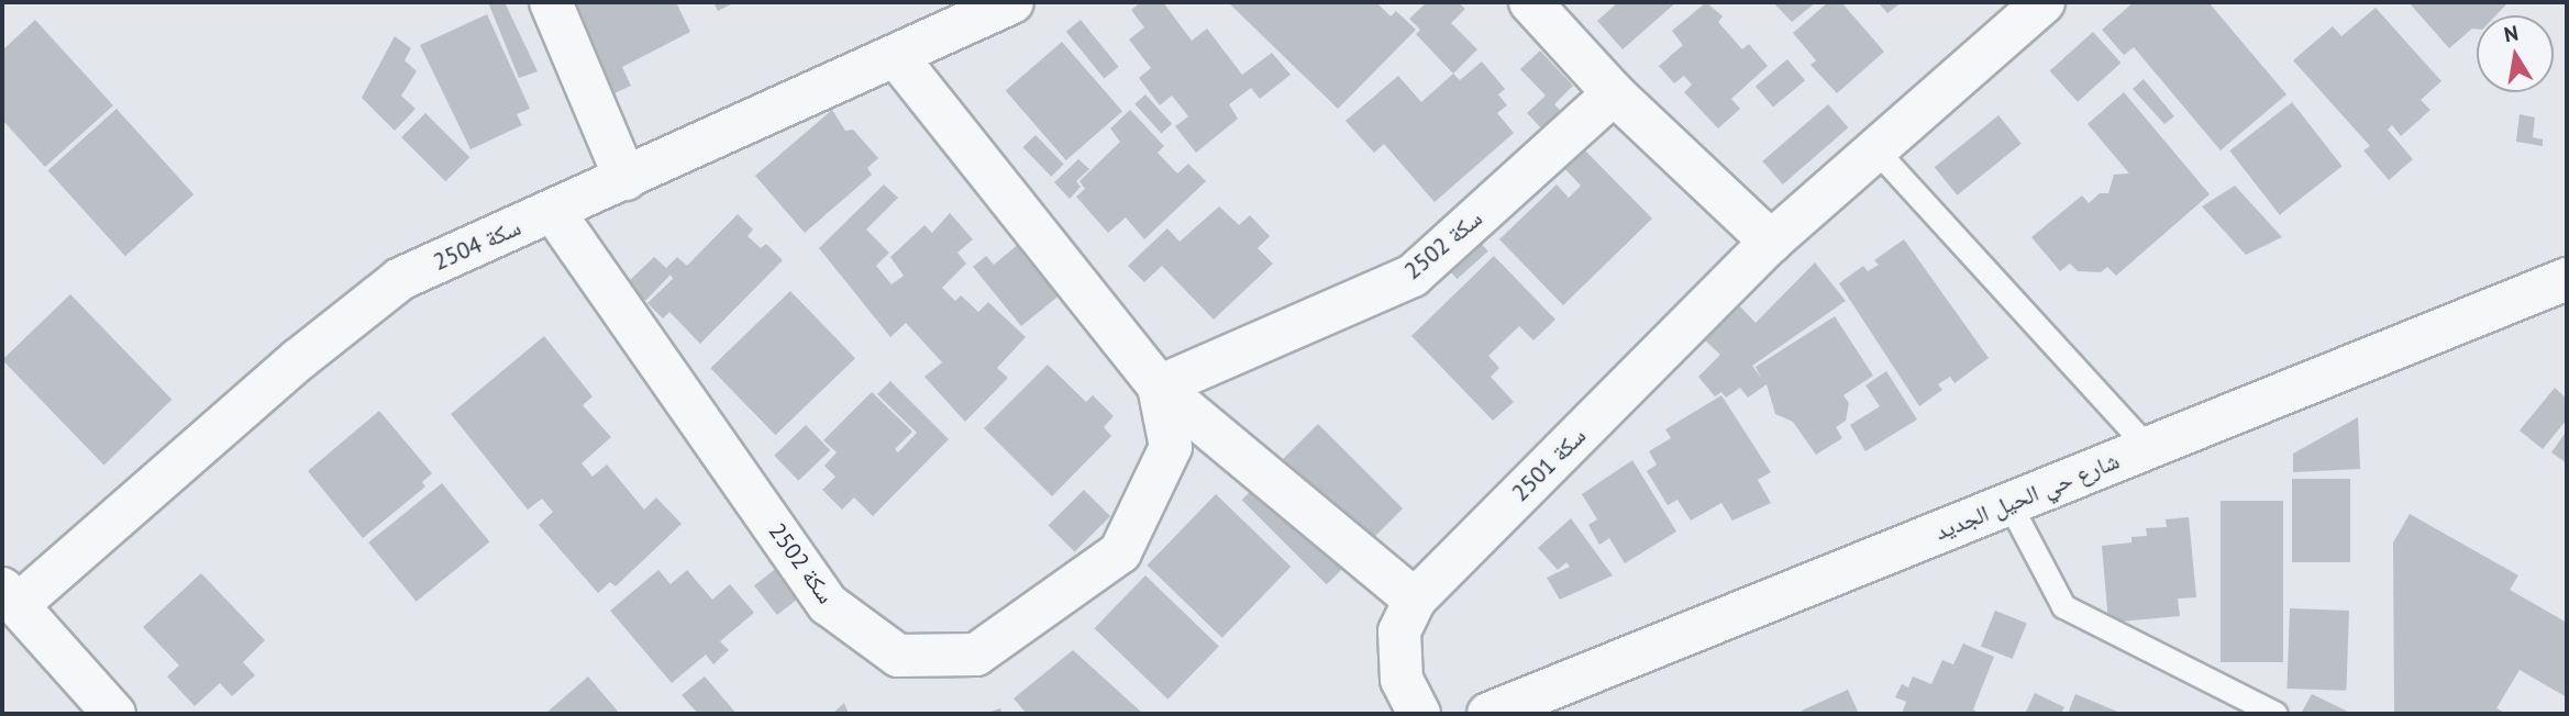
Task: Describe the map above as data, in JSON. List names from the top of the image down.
{
  "streets": {
    "street": [
      "سكة 2504",
      "سكة 2502",
      "سكة 2501",
      "شارع حي الحيل الجديد"
    ]
  },
  "crossings": [
    ["سكة 2504", "سكة 2502"],
    ["سكة 2502", "سكة 2501"]
  ],
  "north": "top"
}
